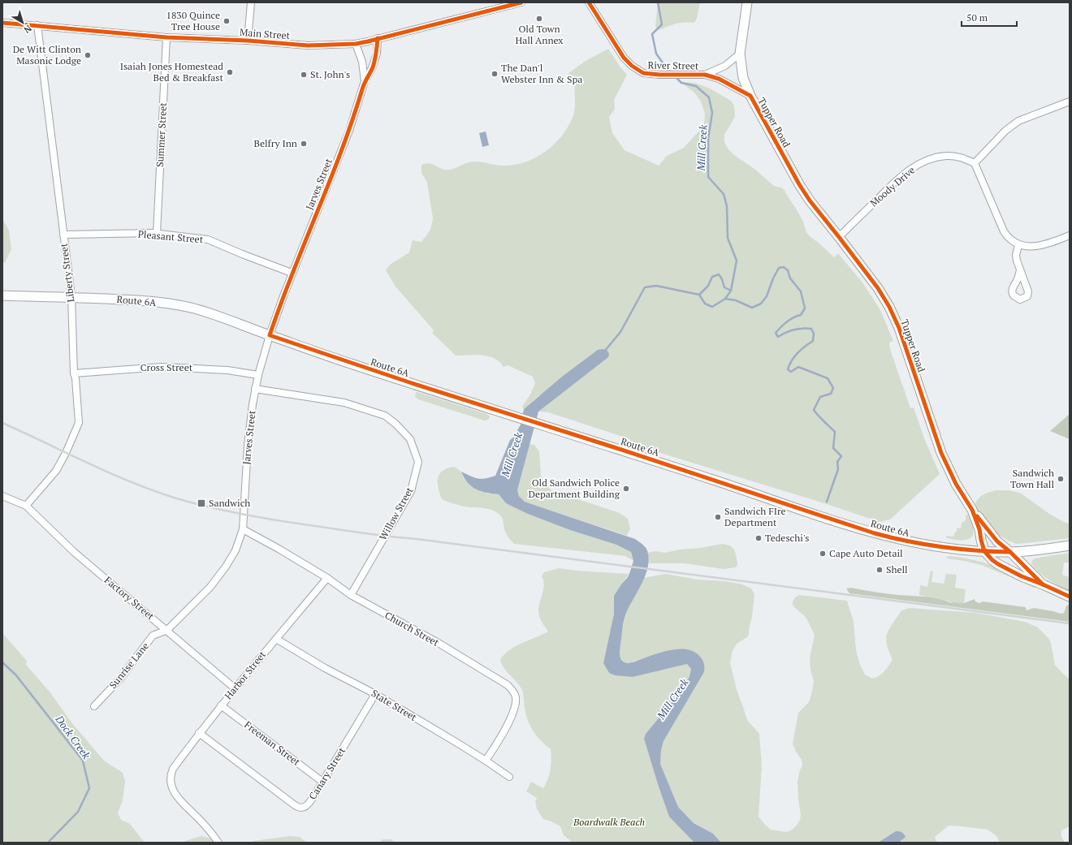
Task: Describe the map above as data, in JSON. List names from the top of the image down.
{
  "streets": {
    "main road": ["Tupper Road", "Route 6A"],
    "street": [
      "Main Street",
      "River Street",
      "Summer Street",
      "Jarves Street",
      "Moody Drive",
      "Pleasant Street",
      "Liberty Street",
      "Cross Street",
      "Willow Street",
      "Factory Street",
      "Church Street",
      "Sunrise Lane",
      "Harbor Street",
      "State Street",
      "Freeman Street",
      "Canary Street"
    ]
  },
  "crossings": [
    ["Main Street", "Summer Street"],
    ["Main Street", "Jarves Street"],
    ["Main Street", "Liberty Street"],
    ["River Street", "Tupper Road"],
    ["Tupper Road", "Moody Drive"],
    ["Tupper Road", "Route 6A"],
    ["Summer Street", "Pleasant Street"],
    ["Jarves Street", "Pleasant Street"],
    ["Jarves Street", "Route 6A"],
    ["Jarves Street", "Cross Street"],
    ["Jarves Street", "Willow Street"],
    ["Jarves Street", "Factory Street"],
    ["Jarves Street", "Church Street"],
    ["Jarves Street", "Sunrise Lane"],
    ["Pleasant Street", "Liberty Street"],
    ["Liberty Street", "Route 6A"],
    ["Liberty Street", "Cross Street"],
    ["Liberty Street", "Factory Street"],
    ["Willow Street", "Church Street"],
    ["Factory Street", "Sunrise Lane"],
    ["Factory Street", "Harbor Street"],
    ["Church Street", "Harbor Street"],
    ["Church Street", "State Street"],
    ["Harbor Street", "State Street"],
    ["Harbor Street", "Freeman Street"],
    ["Harbor Street", "Canary Street"],
    ["State Street", "Canary Street"],
    ["Freeman Street", "Canary Street"]
  ],
  "water": ["Mill Creek", "Dock Creek"],
  "parks": ["Boardwalk Beach"],
  "places": {
    "other": [
      "Old Town Hall Annex",
      "1830 Quince Tree House",
      "De Witt Clinton Masonic Lodge",
      "Isaiah Jones Homestead Bed & Breakfast",
      "The Dan'l Webster Inn & Spa",
      "St. John's",
      "Belfry Inn",
      "Sandwich Town Hall",
      "Old Sandwich Police Department Building",
      "Sandwich FIre Department",
      "Tedeschi's",
      "Cape Auto Detail",
      "Shell"
    ],
    "transit": ["Sandwich"]
  },
  "scale_bar": "50 m",
  "north": "bottom right"
}
